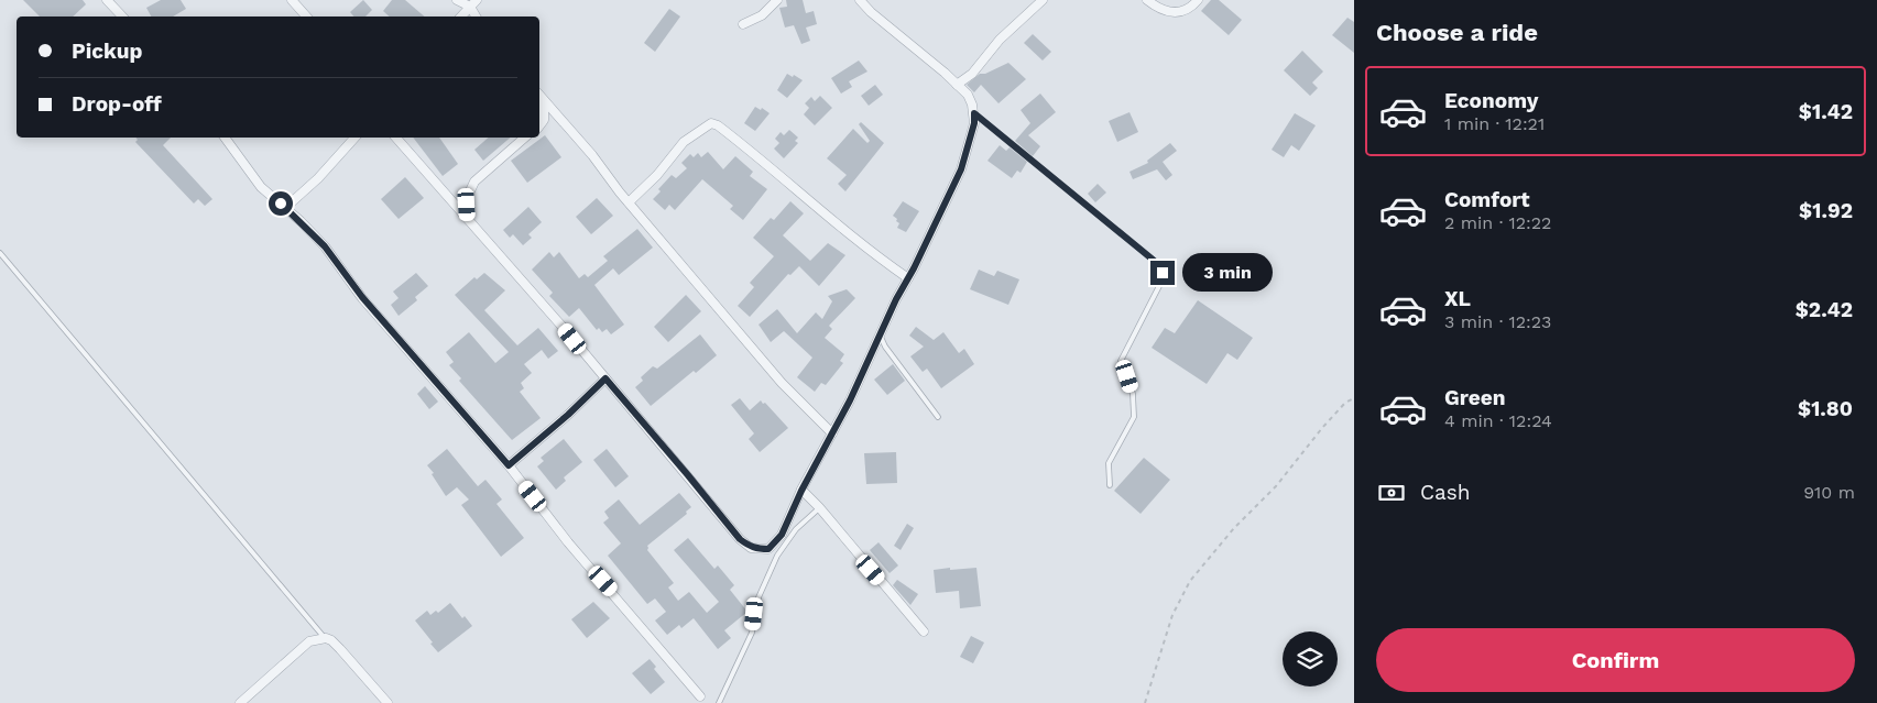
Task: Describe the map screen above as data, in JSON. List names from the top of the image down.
{
  "page": {
    "heading": "Choose a ride",
    "banner": ["Pickup", "Drop-off"],
    "list": [
      {
        "name": "Economy",
        "note": "1 min · 12:21",
        "value": "$1.42"
      },
      {
        "name": "Comfort",
        "note": "2 min · 12:22",
        "value": "$1.92"
      },
      {
        "name": "XL",
        "note": "3 min · 12:23",
        "value": "$2.42"
      },
      {
        "name": "Green",
        "note": "4 min · 12:24",
        "value": "$1.80"
      }
    ],
    "bubble": "3 min",
    "pay": ["Cash", "910 m"],
    "buttons": "Confirm"
  }
}
